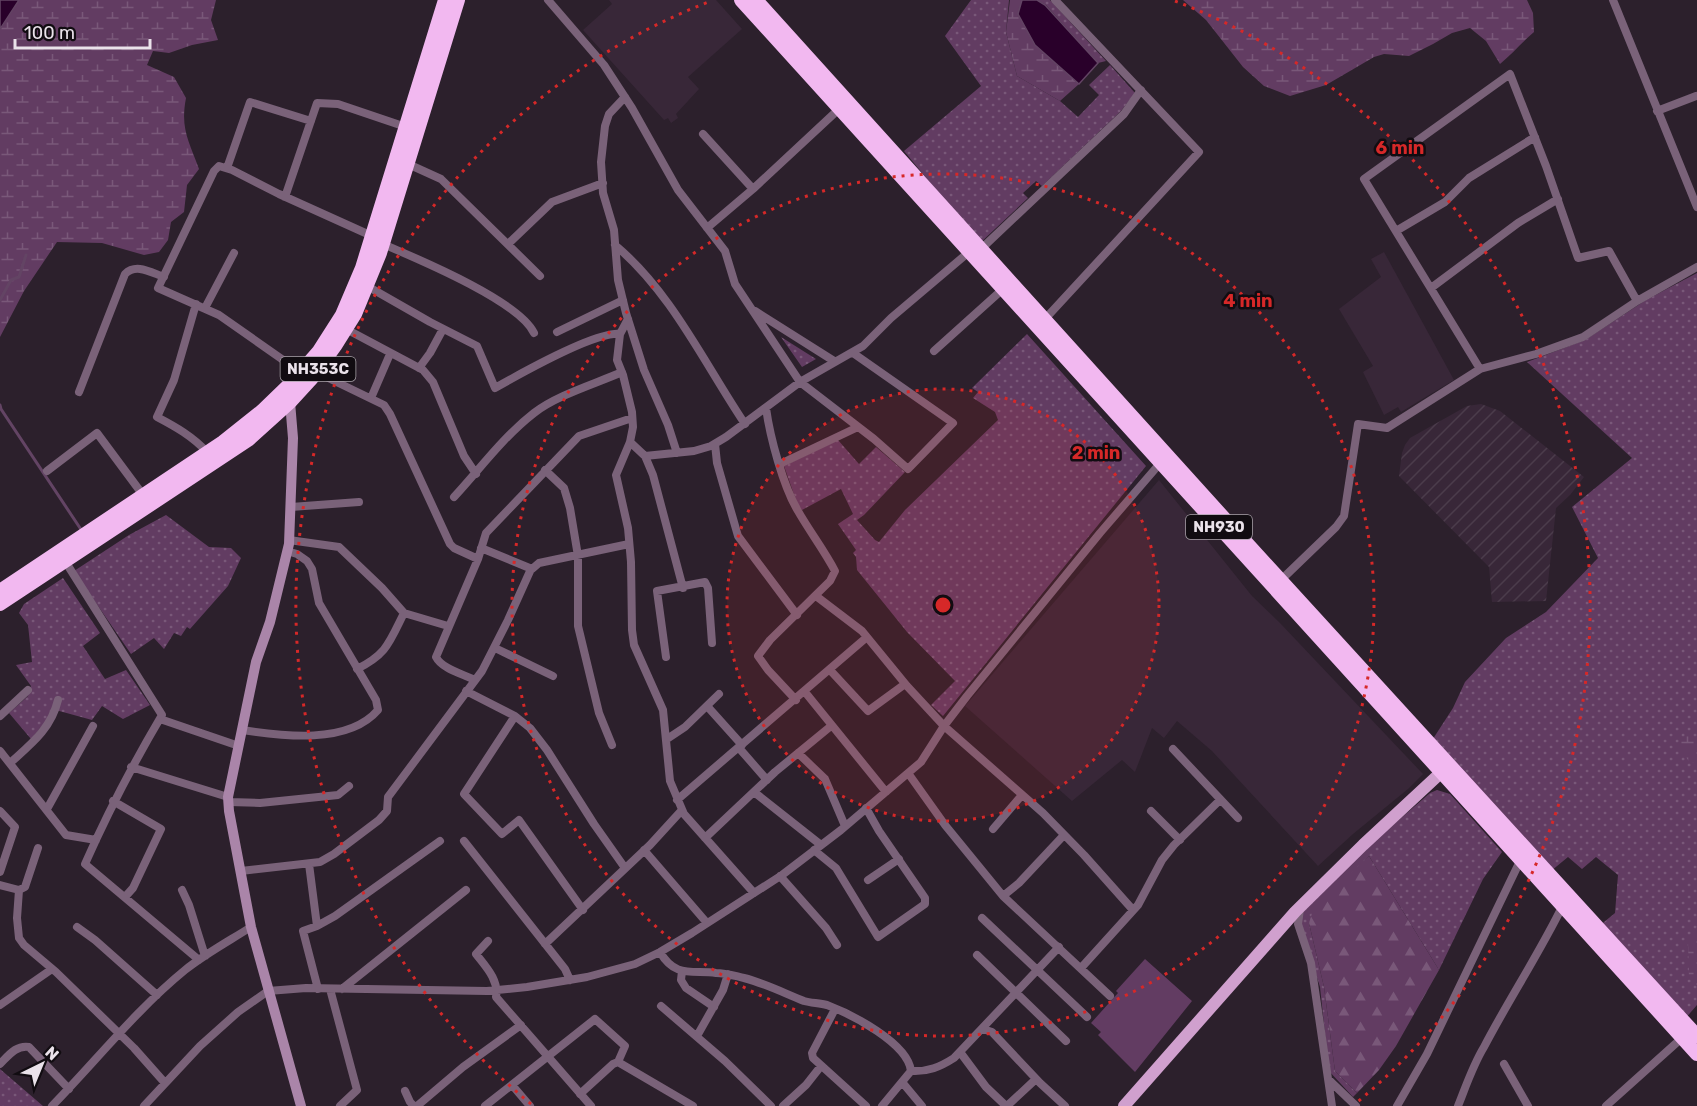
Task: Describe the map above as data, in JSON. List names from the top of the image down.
{
  "streets": {
    "highway": ["NH353C", "NH930"]
  },
  "scale_bar": "100 m",
  "north": "top right",
  "rings": ["6 min", "4 min", "2 min"]
}
